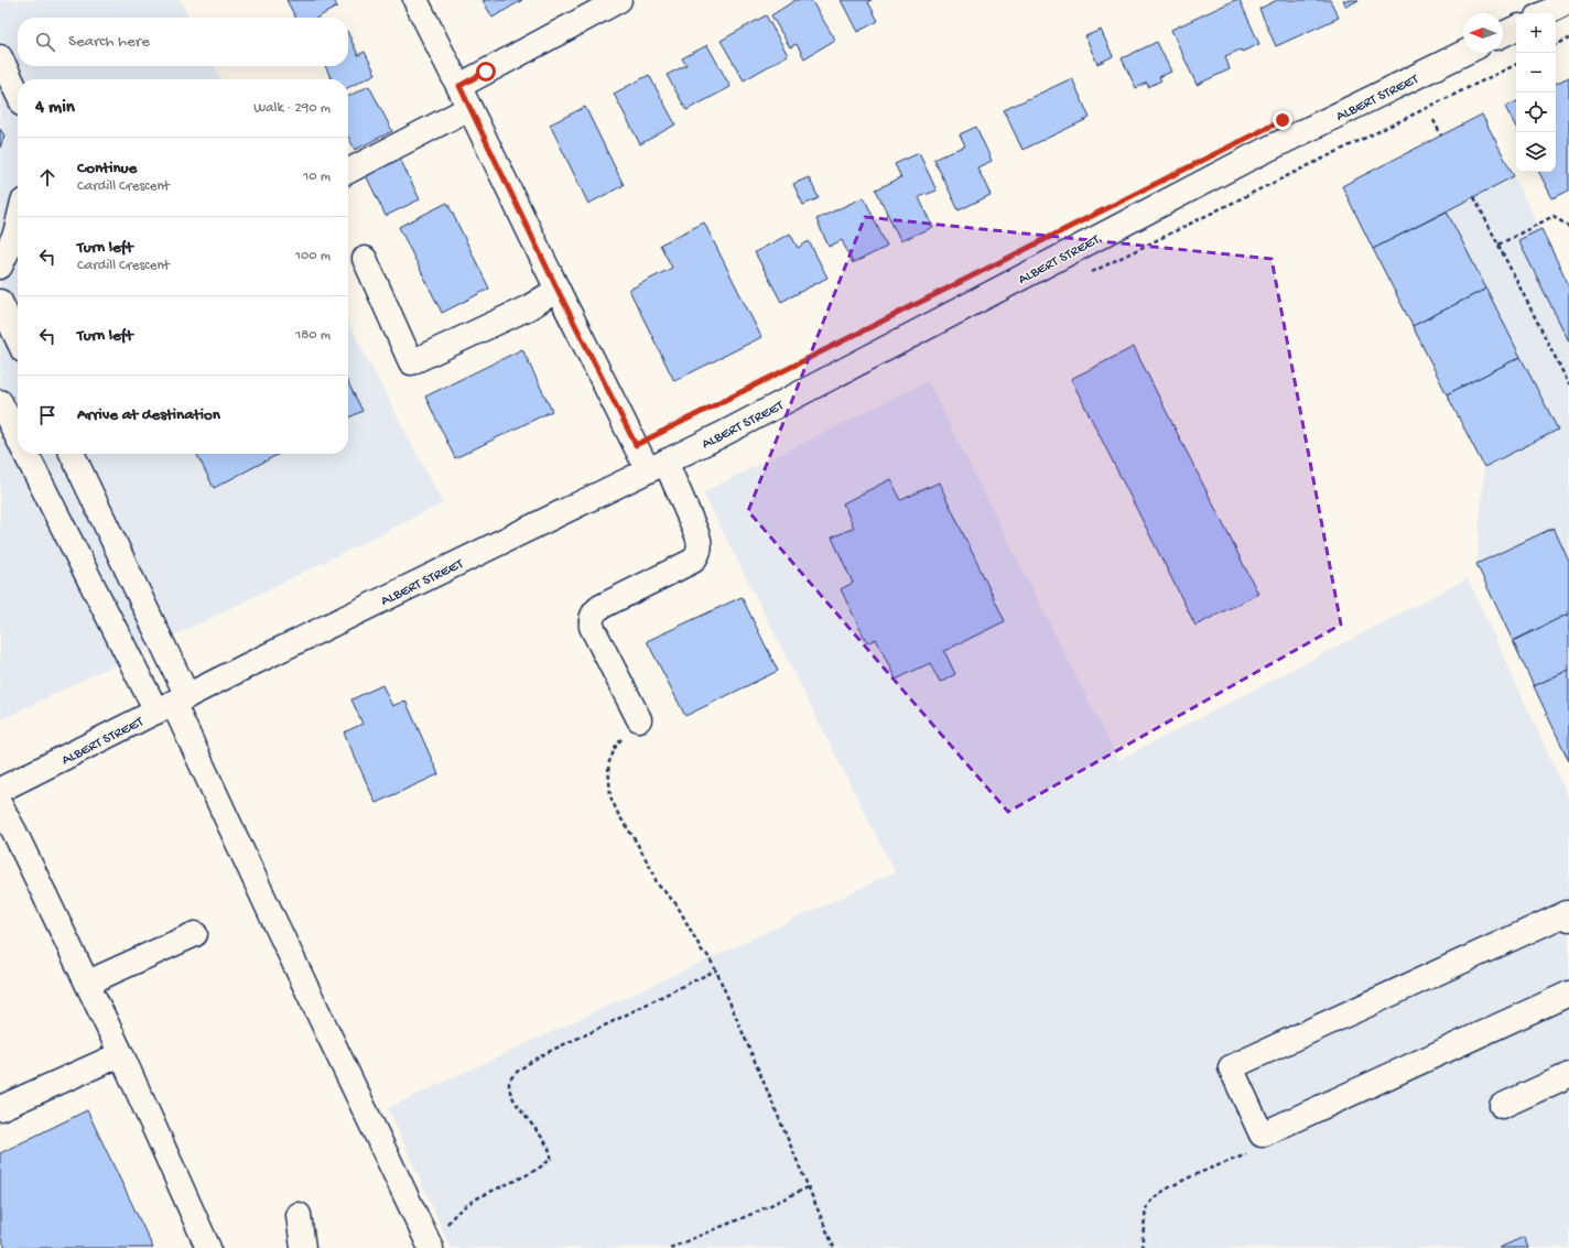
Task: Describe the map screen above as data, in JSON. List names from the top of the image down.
{
  "streets": {
    "street": ["ALBERT STREET"]
  },
  "north": "left",
  "page": {
    "map_buttons": ["+", "−"],
    "search": "Search here",
    "heading": ["4 min", "Walk · 290 m"],
    "list": [
      ["Continue", "Cardill Crescent", "10 m"],
      ["Turn left", "Cardill Crescent", "100 m"],
      ["Turn left", "180 m"],
      "Arrive at destination"
    ]
  }
}
